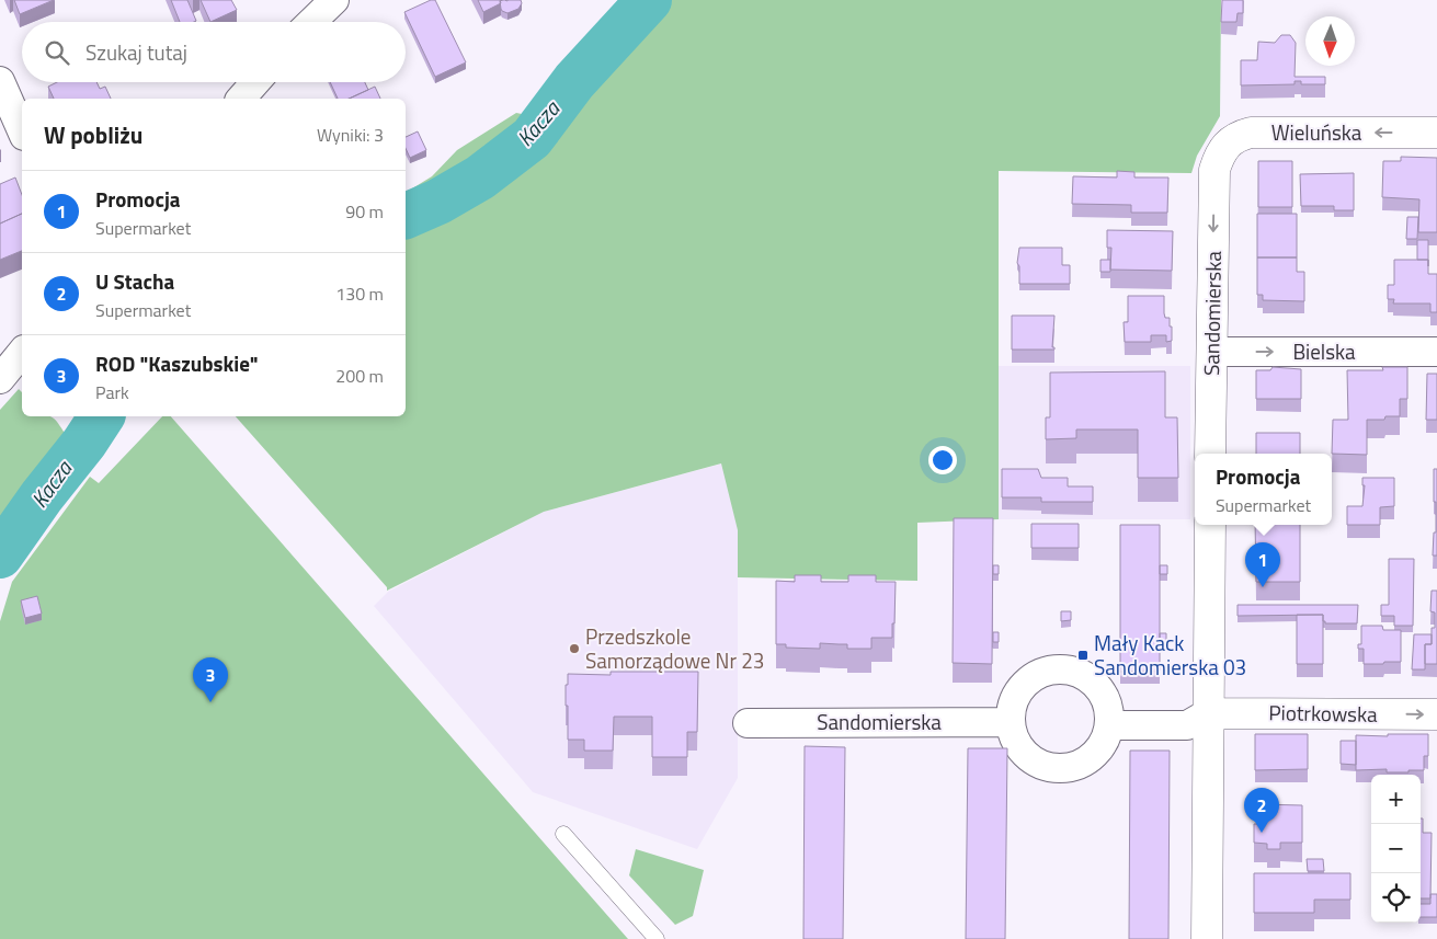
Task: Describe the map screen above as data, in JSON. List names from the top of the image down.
{
  "streets": {
    "street": [
      "Wieluńska",
      "Sandomierska",
      "Bielska",
      "Piotrkowska"
    ]
  },
  "crossings": [
    ["Wieluńska", "Sandomierska"],
    ["Sandomierska", "Bielska"]
  ],
  "one_way": ["Wieluńska", "Bielska", "Piotrkowska"],
  "water": ["Kacza"],
  "places": {
    "other": ["Przedszkole Samorządowe Nr 23"],
    "transit": ["Mały Kack Sandomierska 03"]
  },
  "north": "bottom",
  "page": {
    "search": "Szukaj tutaj",
    "heading": ["W pobliżu", "Wyniki: 3"],
    "list": [
      {
        "mark": "1",
        "name": "Promocja",
        "note": "Supermarket",
        "value": "90 m"
      },
      {
        "mark": "2",
        "name": "U Stacha",
        "note": "Supermarket",
        "value": "130 m"
      },
      {
        "mark": "3",
        "name": "ROD \"Kaszubskie\"",
        "note": "Park",
        "value": "200 m"
      }
    ],
    "popup": ["Promocja", "Supermarket"],
    "pins": ["1", "3", "2"],
    "map_buttons": ["+", "−"]
  }
}
